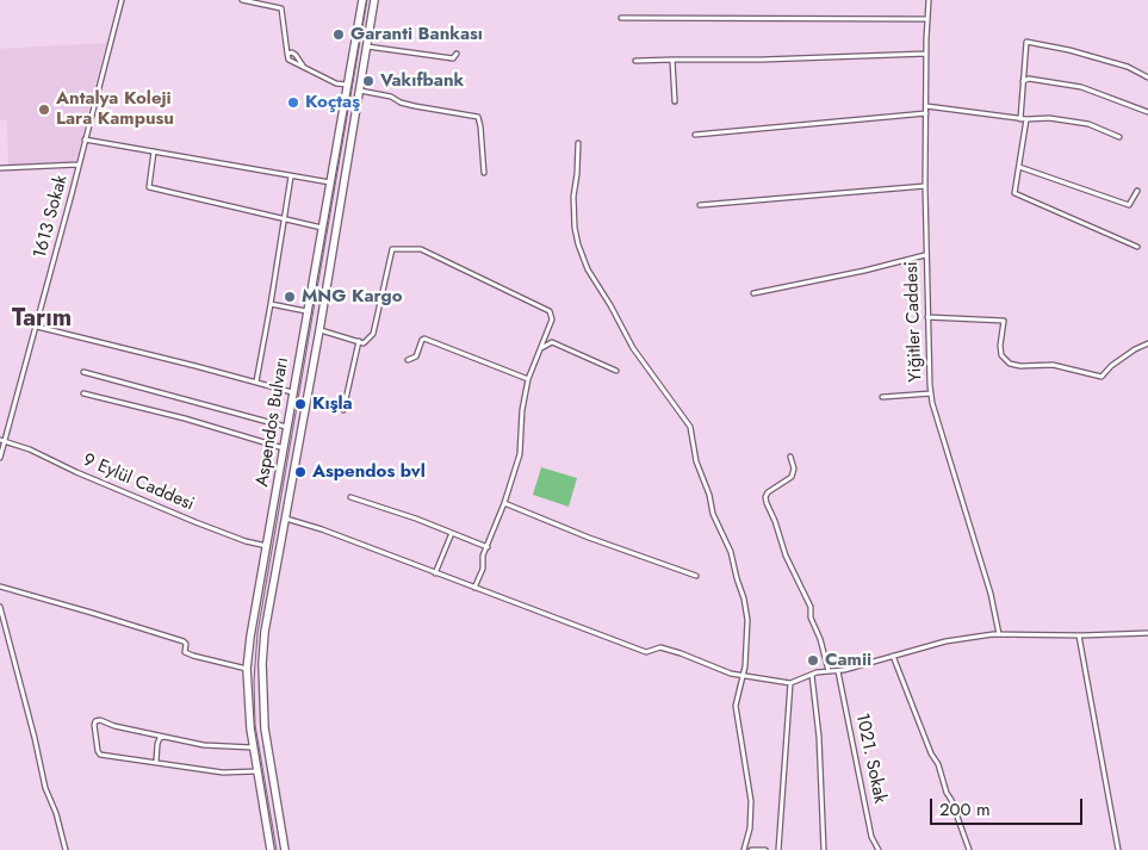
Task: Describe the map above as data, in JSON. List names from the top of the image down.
{
  "streets": {
    "main road": ["Aspendos Bulvarı"],
    "street": [
      "1613 Sokak",
      "Yiğitler Caddesi",
      "9 Eylül Caddesi",
      "1021. Sokak"
    ]
  },
  "crossings": [
    ["1613 Sokak", "9 Eylül Caddesi"],
    ["Aspendos Bulvarı", "9 Eylül Caddesi"]
  ],
  "districts": ["Tarım"],
  "places": [
    "Garanti Bankası",
    "Vakıfbank",
    "Koçtaş",
    "Antalya Koleji Lara Kampusu",
    "MNG Kargo",
    "Kışla",
    "Aspendos bvl",
    "Camii"
  ],
  "scale_bar": "200 m"
}
